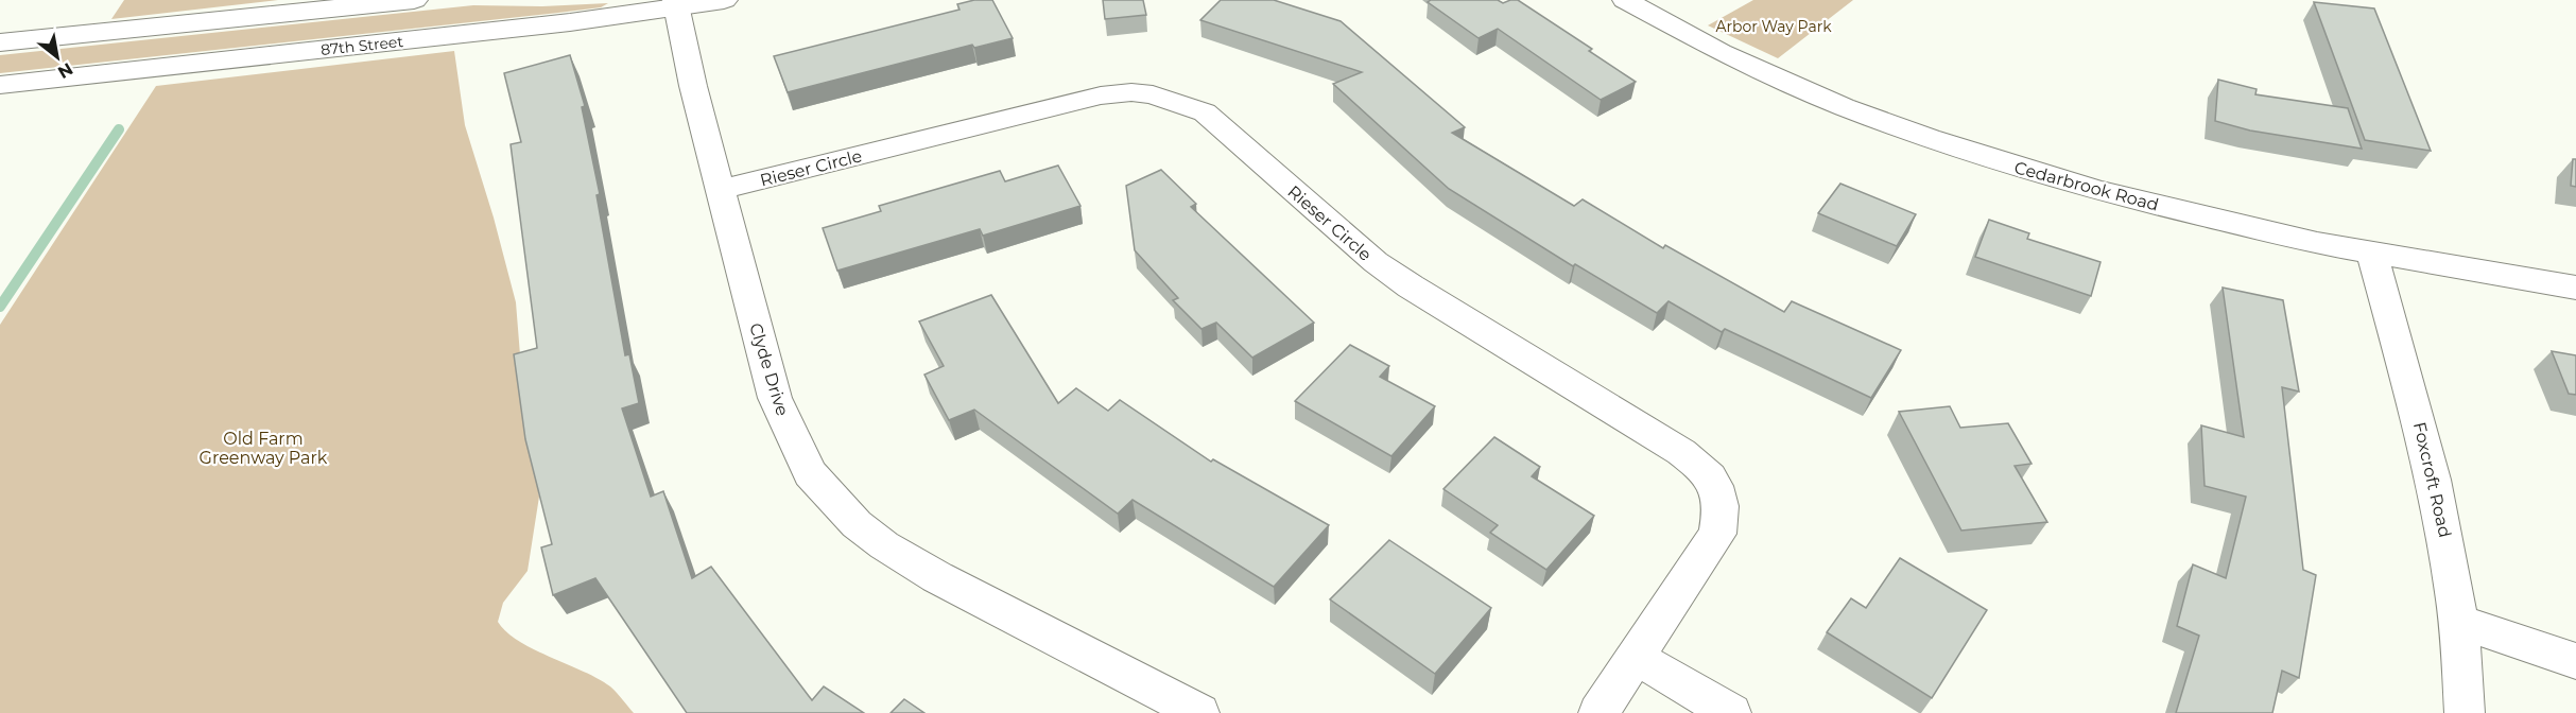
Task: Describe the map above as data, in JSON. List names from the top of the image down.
{
  "streets": {
    "street": [
      "87th Street",
      "Rieser Circle",
      "Cedarbrook Road",
      "Clyde Drive",
      "Foxcroft Road"
    ]
  },
  "crossings": [
    ["87th Street", "Clyde Drive"],
    ["Rieser Circle", "Clyde Drive"],
    ["Cedarbrook Road", "Foxcroft Road"]
  ],
  "parks": ["Arbor Way Park", "Old Farm Greenway Park"],
  "north": "bottom right"
}
